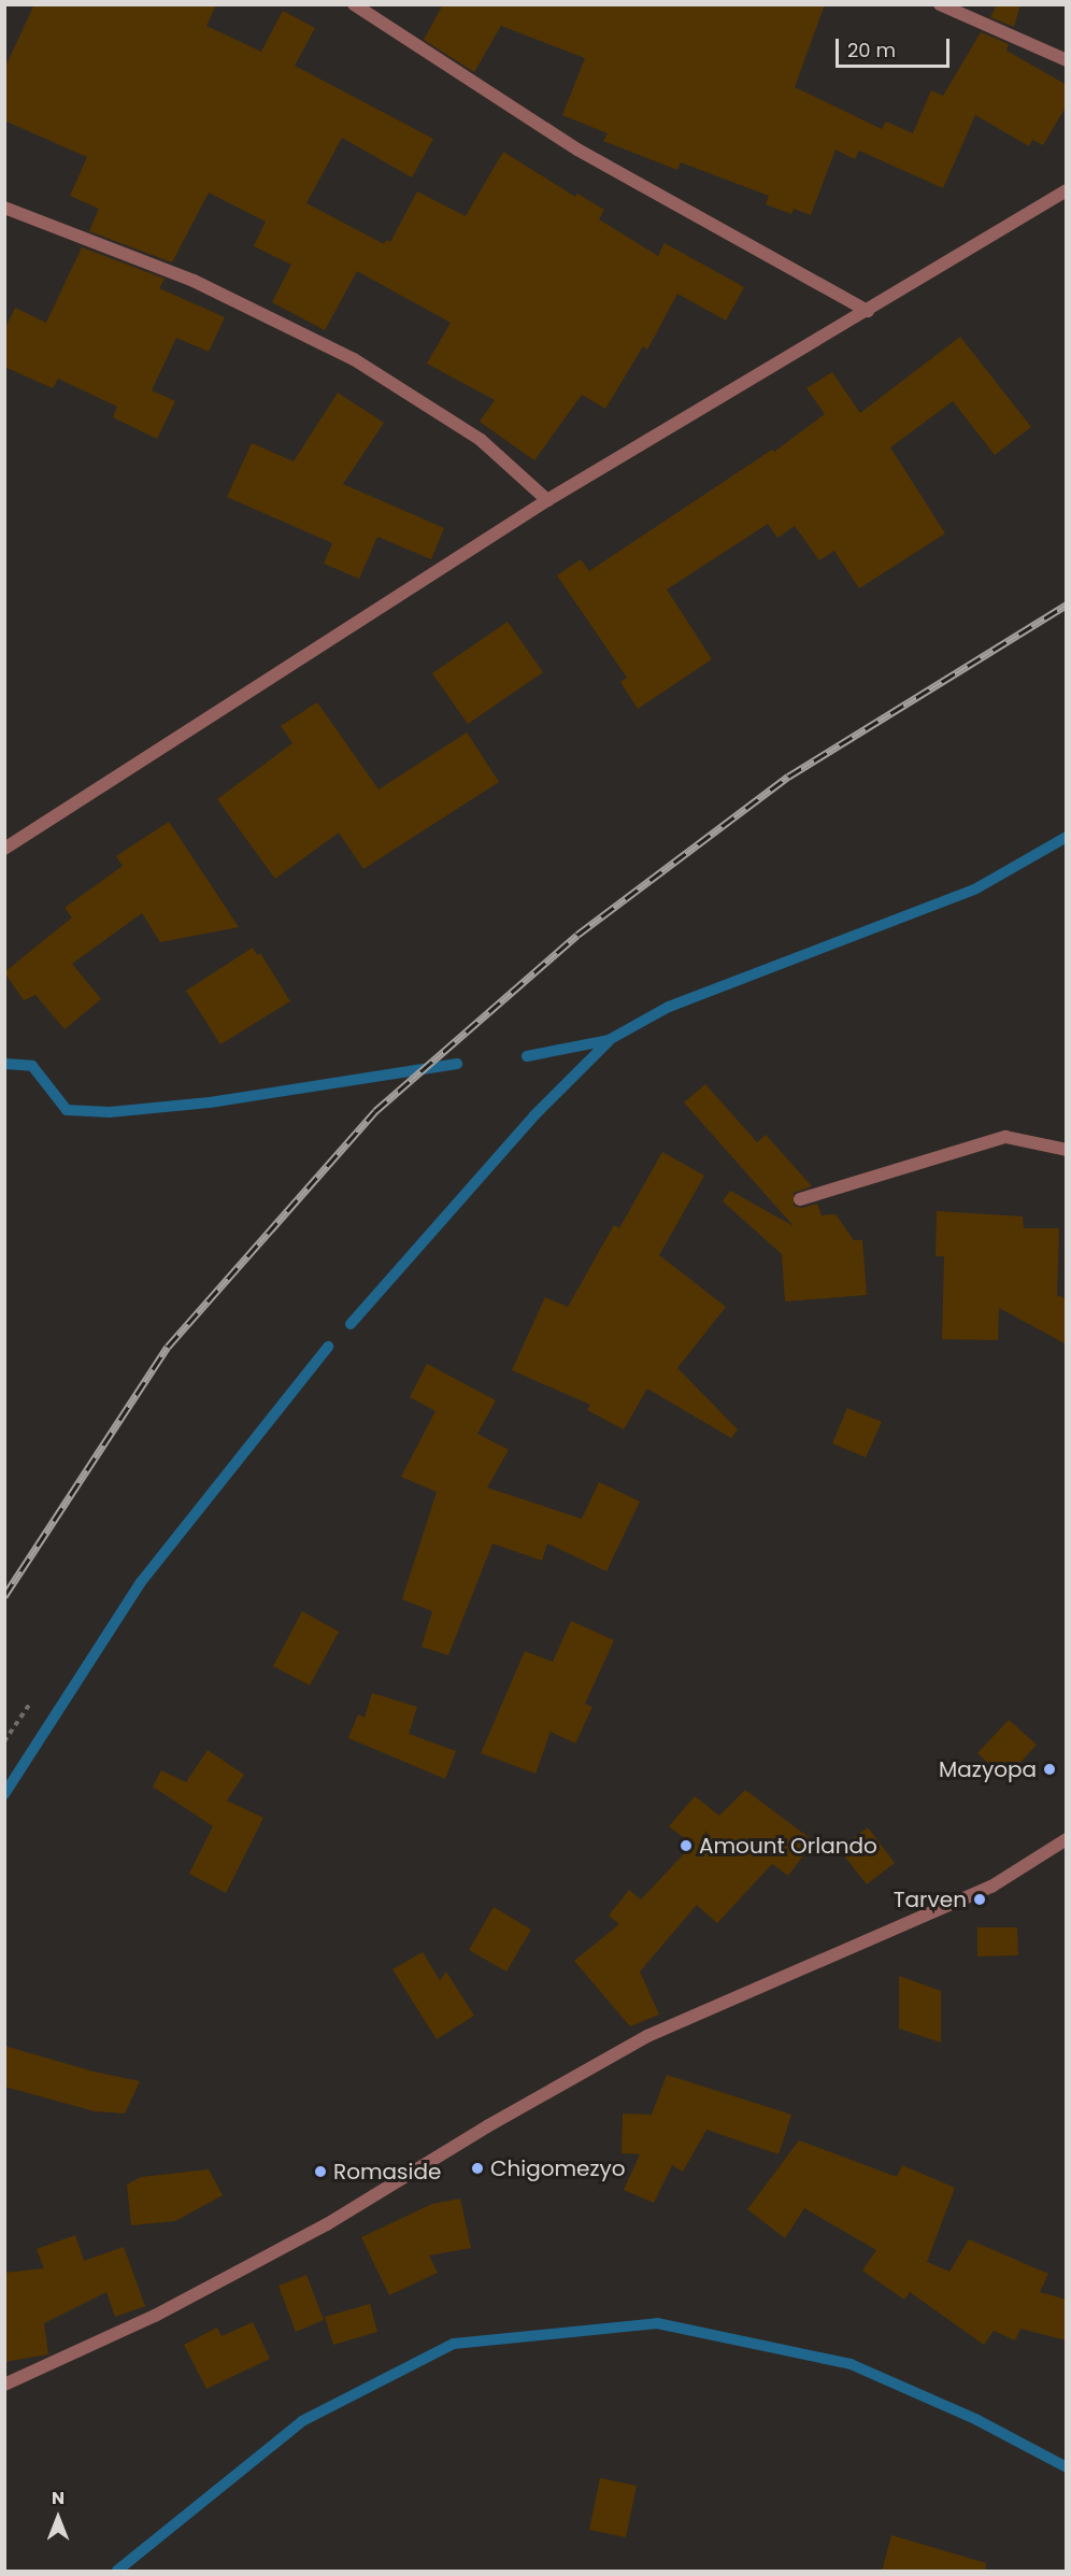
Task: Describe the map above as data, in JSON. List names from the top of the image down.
{
  "places": [
    "Mazyopa",
    "Amount Orlando",
    "Tarven",
    "Chigomezyo",
    "Romaside"
  ],
  "scale_bar": "20 m",
  "north": "top"
}
